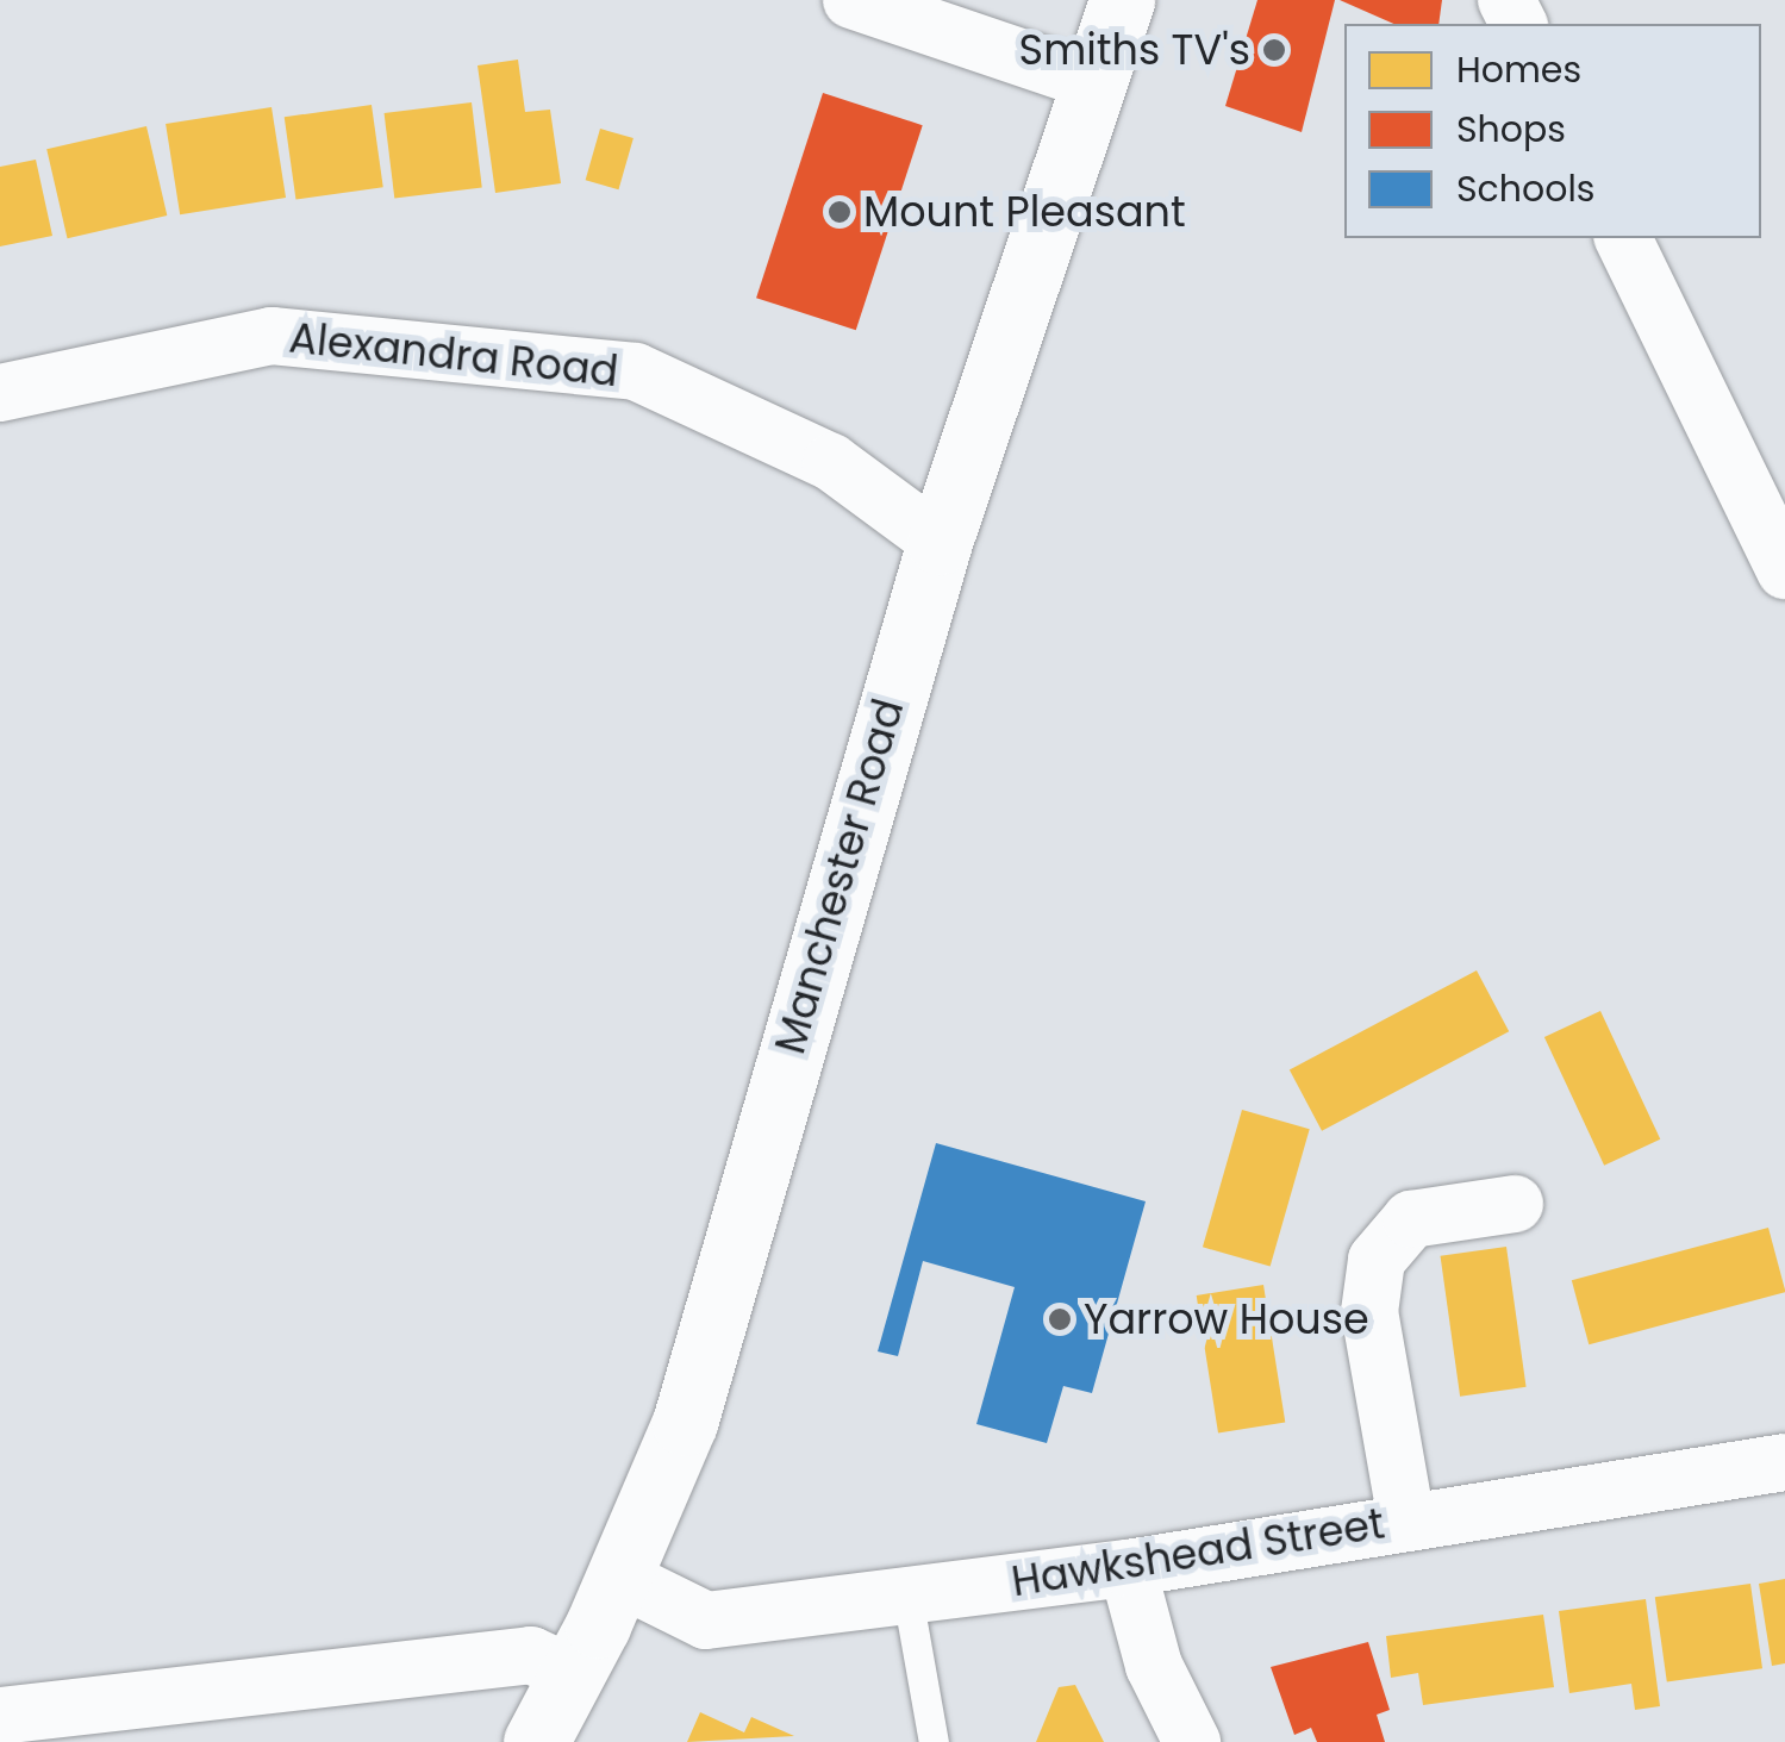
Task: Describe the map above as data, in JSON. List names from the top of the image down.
{
  "streets": {
    "main road": ["Manchester Road"],
    "street": ["Alexandra Road", "Hawkshead Street"]
  },
  "crossings": [
    ["Alexandra Road", "Manchester Road"],
    ["Manchester Road", "Hawkshead Street"]
  ],
  "places": ["Smiths TV's", "Mount Pleasant", "Yarrow House"],
  "legend": ["Homes", "Shops", "Schools"]
}
